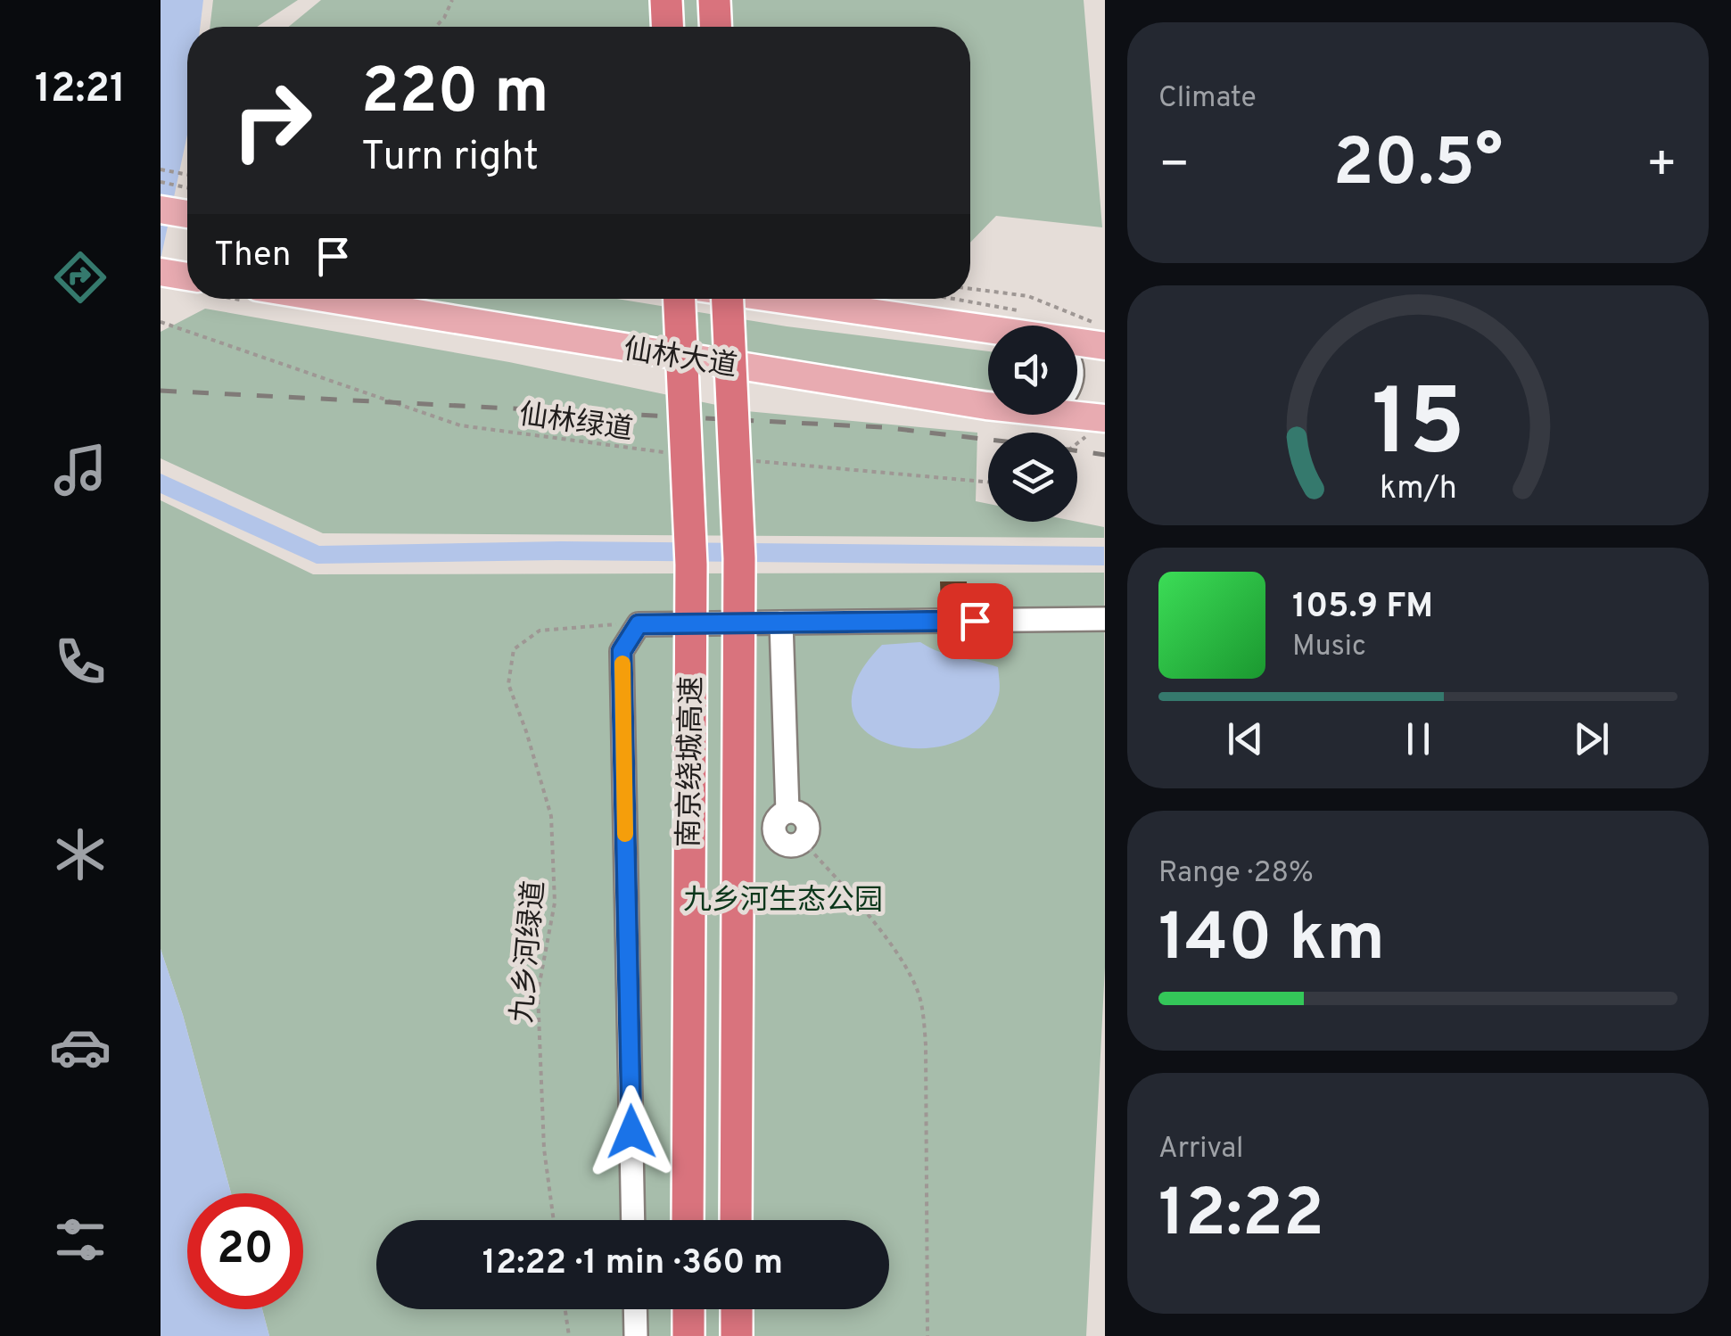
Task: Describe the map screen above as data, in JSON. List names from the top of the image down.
{
  "streets": {
    "highway": ["南京绕城高速"],
    "main road": ["仙林大道"],
    "path": ["仙林绿道", "九乡河绿道"]
  },
  "parks": ["九乡河生态公园"],
  "page": {
    "tabs": "12:21",
    "tile": [
      "Climate",
      ["Range · 28%", "140 km"],
      ["Arrival", "12:22"]
    ],
    "turn": ["220 m", "Turn right"],
    "heat": ["−", "20.5°", "+"],
    "then": "Then",
    "song": ["105.9 FM", "Music"],
    "limit": "20",
    "trip": "12:22 · 1 min · 360 m",
    "gauge": ["15", "km/h"]
  }
}
